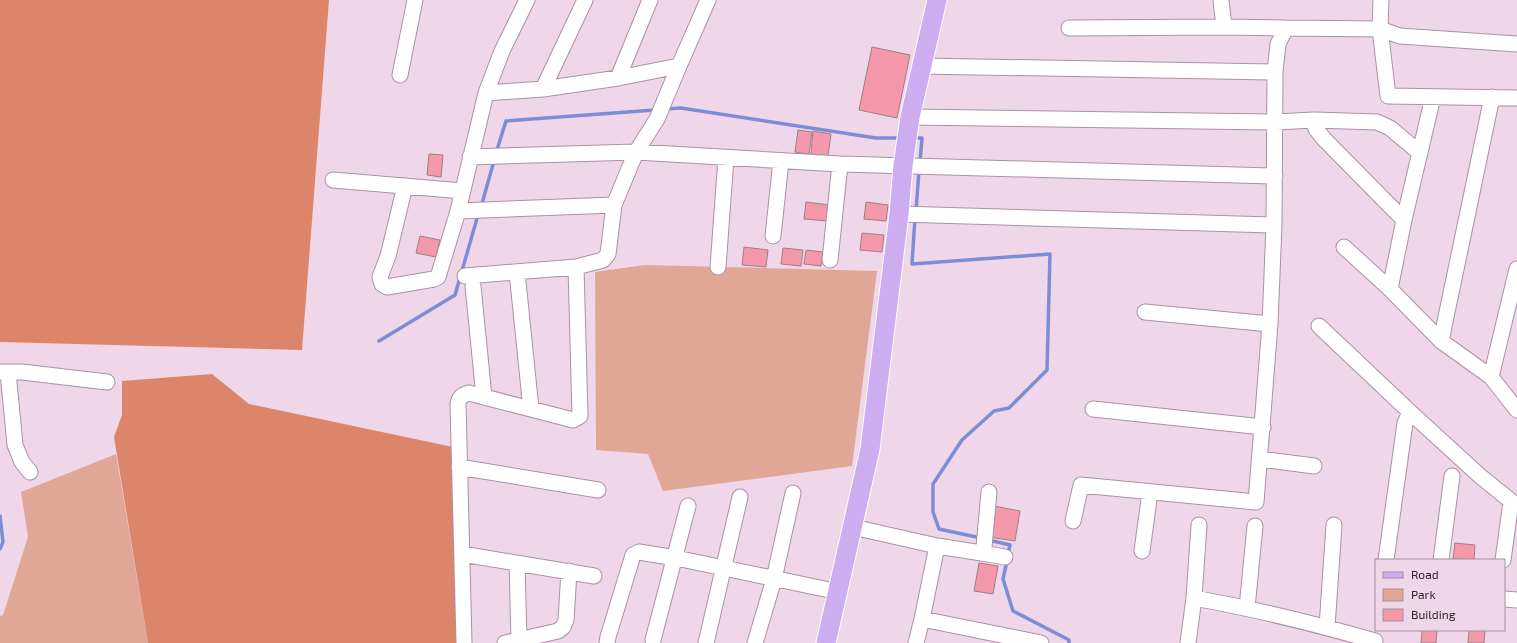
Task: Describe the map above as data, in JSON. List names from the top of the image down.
{
  "legend": ["Road", "Park", "Building"]
}
